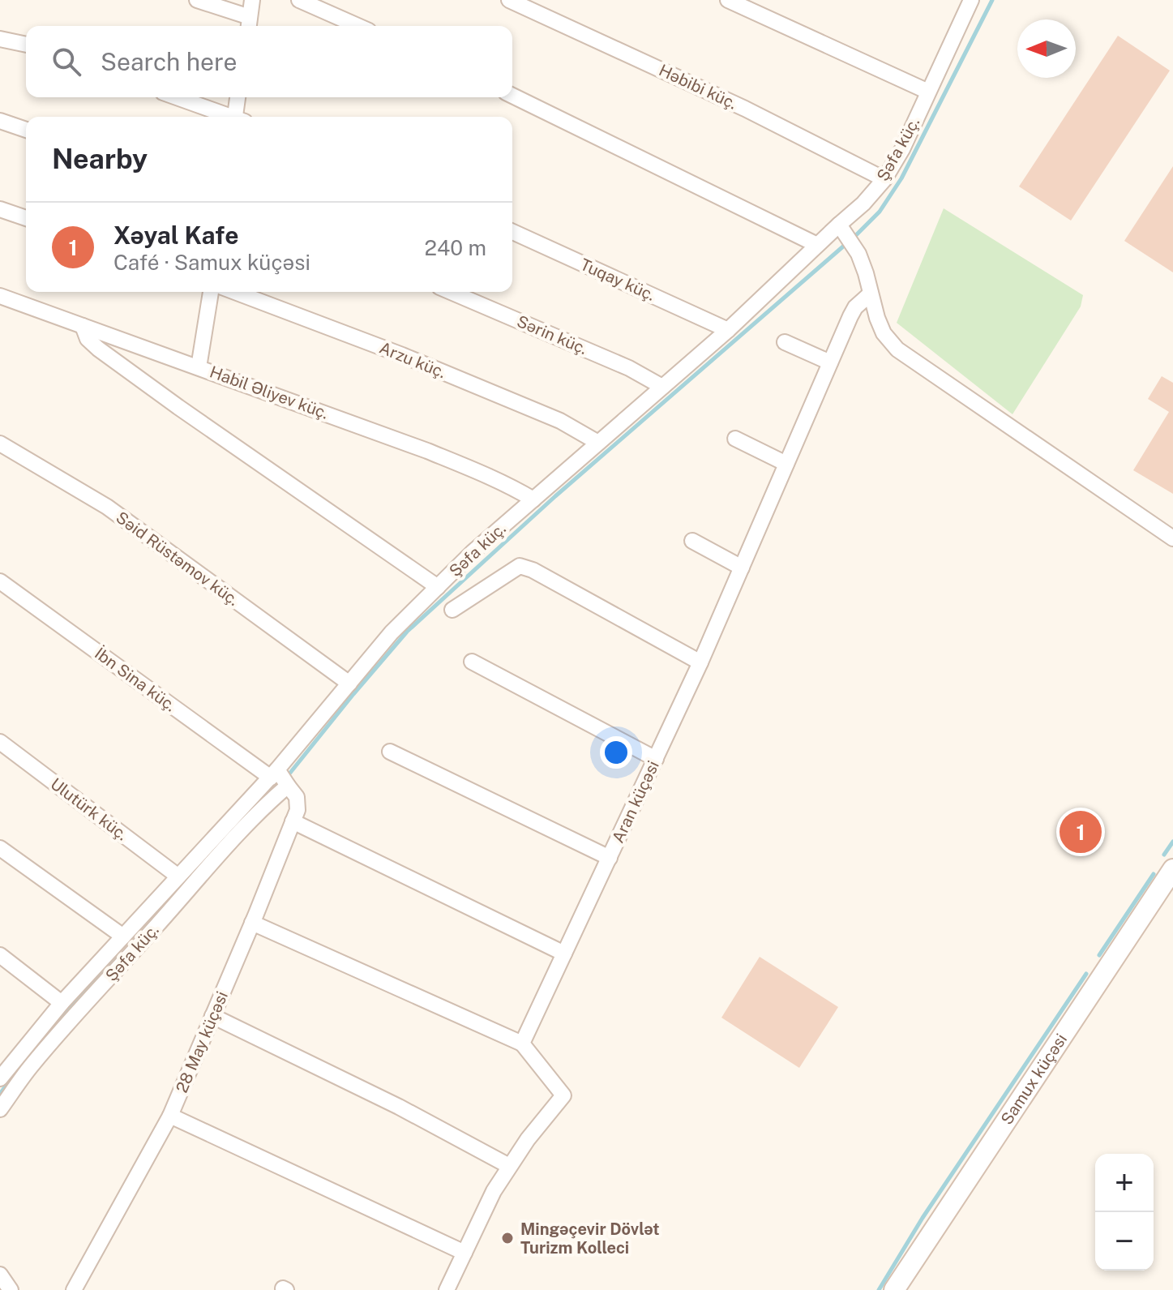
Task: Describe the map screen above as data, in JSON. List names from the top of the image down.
{
  "streets": {
    "main road": ["Samux küçəsi"],
    "street": [
      "Həbibi küç.",
      "Şəfa küç.",
      "Tuqay küç.",
      "Sərin küç.",
      "Arzu küç.",
      "Habil Əliyev küç.",
      "Səid Rüstəmov küç.",
      "İbn Sina küç.",
      "Aran küçəsi",
      "Ulutürk küç.",
      "28 May küçəsi"
    ]
  },
  "crossings": [
    ["Həbibi küç.", "Şəfa küç."],
    ["Şəfa küç.", "Tuqay küç."],
    ["Şəfa küç.", "Sərin küç."],
    ["Şəfa küç.", "Arzu küç."],
    ["Şəfa küç.", "Habil Əliyev küç."],
    ["Şəfa küç.", "Səid Rüstəmov küç."],
    ["Şəfa küç.", "İbn Sina küç."],
    ["Şəfa küç.", "Ulutürk küç."],
    ["Şəfa küç.", "28 May küçəsi"]
  ],
  "places": ["Mingəçevir Dövlət Turizm Kolleci"],
  "north": "left",
  "page": {
    "search": "Search here",
    "heading": "Nearby",
    "list": [
      {
        "mark": "1",
        "name": "Xəyal Kafe",
        "note": "Café · Samux küçəsi",
        "value": "240 m"
      }
    ],
    "pins": "1",
    "map_buttons": ["+", "−"]
  }
}
